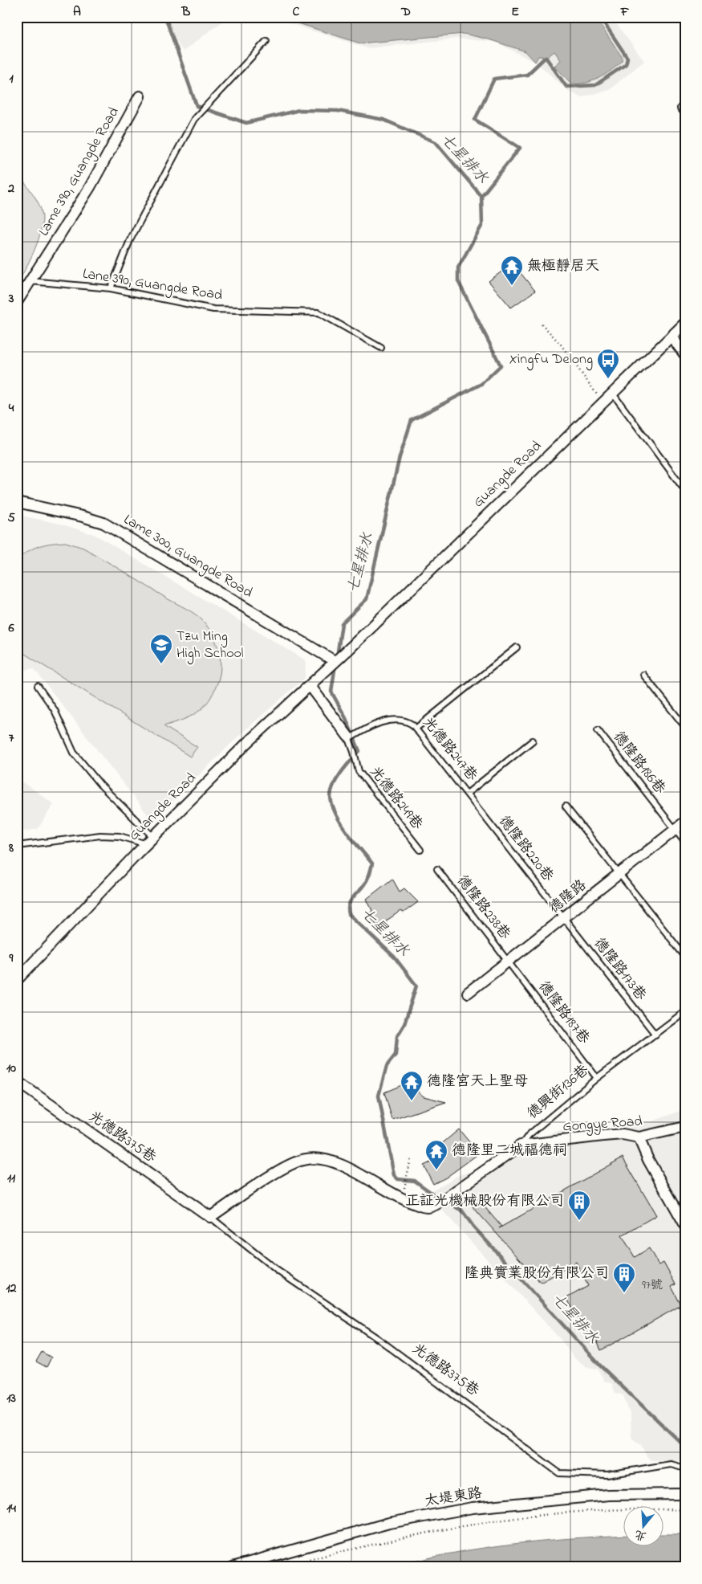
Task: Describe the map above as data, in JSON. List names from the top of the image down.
{
  "streets": {
    "street": [
      "Lame 390, Guangde Road",
      "Guangde Road",
      "Lame 300, Guangde Road",
      "德隆路",
      "德興街136巷",
      "Gongye Road",
      "光德路375巷",
      "太堤東路"
    ],
    "lane": [
      "Lane 390, Guangde Road",
      "光德路247巷",
      "德隆路186巷",
      "光德路249巷",
      "德隆路220巷",
      "德隆路238巷",
      "德隆路173巷",
      "德隆路187巷"
    ]
  },
  "crossings": [
    ["Lame 390, Guangde Road", "Lane 390, Guangde Road"],
    ["Guangde Road", "Lame 300, Guangde Road"],
    ["光德路247巷", "光德路249巷"],
    ["光德路247巷", "德隆路220巷"],
    ["德隆路186巷", "德隆路"],
    ["德隆路220巷", "德隆路"],
    ["德隆路220巷", "德隆路173巷"],
    ["德隆路", "德隆路238巷"],
    ["德隆路", "德隆路173巷"],
    ["德隆路", "德隆路187巷"],
    ["德隆路238巷", "德隆路187巷"],
    ["德隆路173巷", "德興街136巷"],
    ["德隆路187巷", "德興街136巷"],
    ["德興街136巷", "Gongye Road"],
    ["德興街136巷", "光德路375巷"]
  ],
  "water": ["七星排水"],
  "places": {
    "temple": ["無極靜居天", "德隆宮天上聖母", "德隆里二城福德祠"],
    "bus stop": ["Xingfu Delong"],
    "school or university": ["Tzu Ming High School"],
    "building": ["正証光機械股份有限公司", "隆典實業股份有限公司"]
  },
  "house_numbers": ["97號"],
  "north": "bottom",
  "grid": {
    "columns": [
      "A",
      "B",
      "C",
      "D",
      "E",
      "F"
    ],
    "rows": [
      "1",
      "2",
      "3",
      "4",
      "5",
      "6",
      "7",
      "8",
      "9",
      "10",
      "11",
      "12",
      "13",
      "14"
    ]
  }
}
